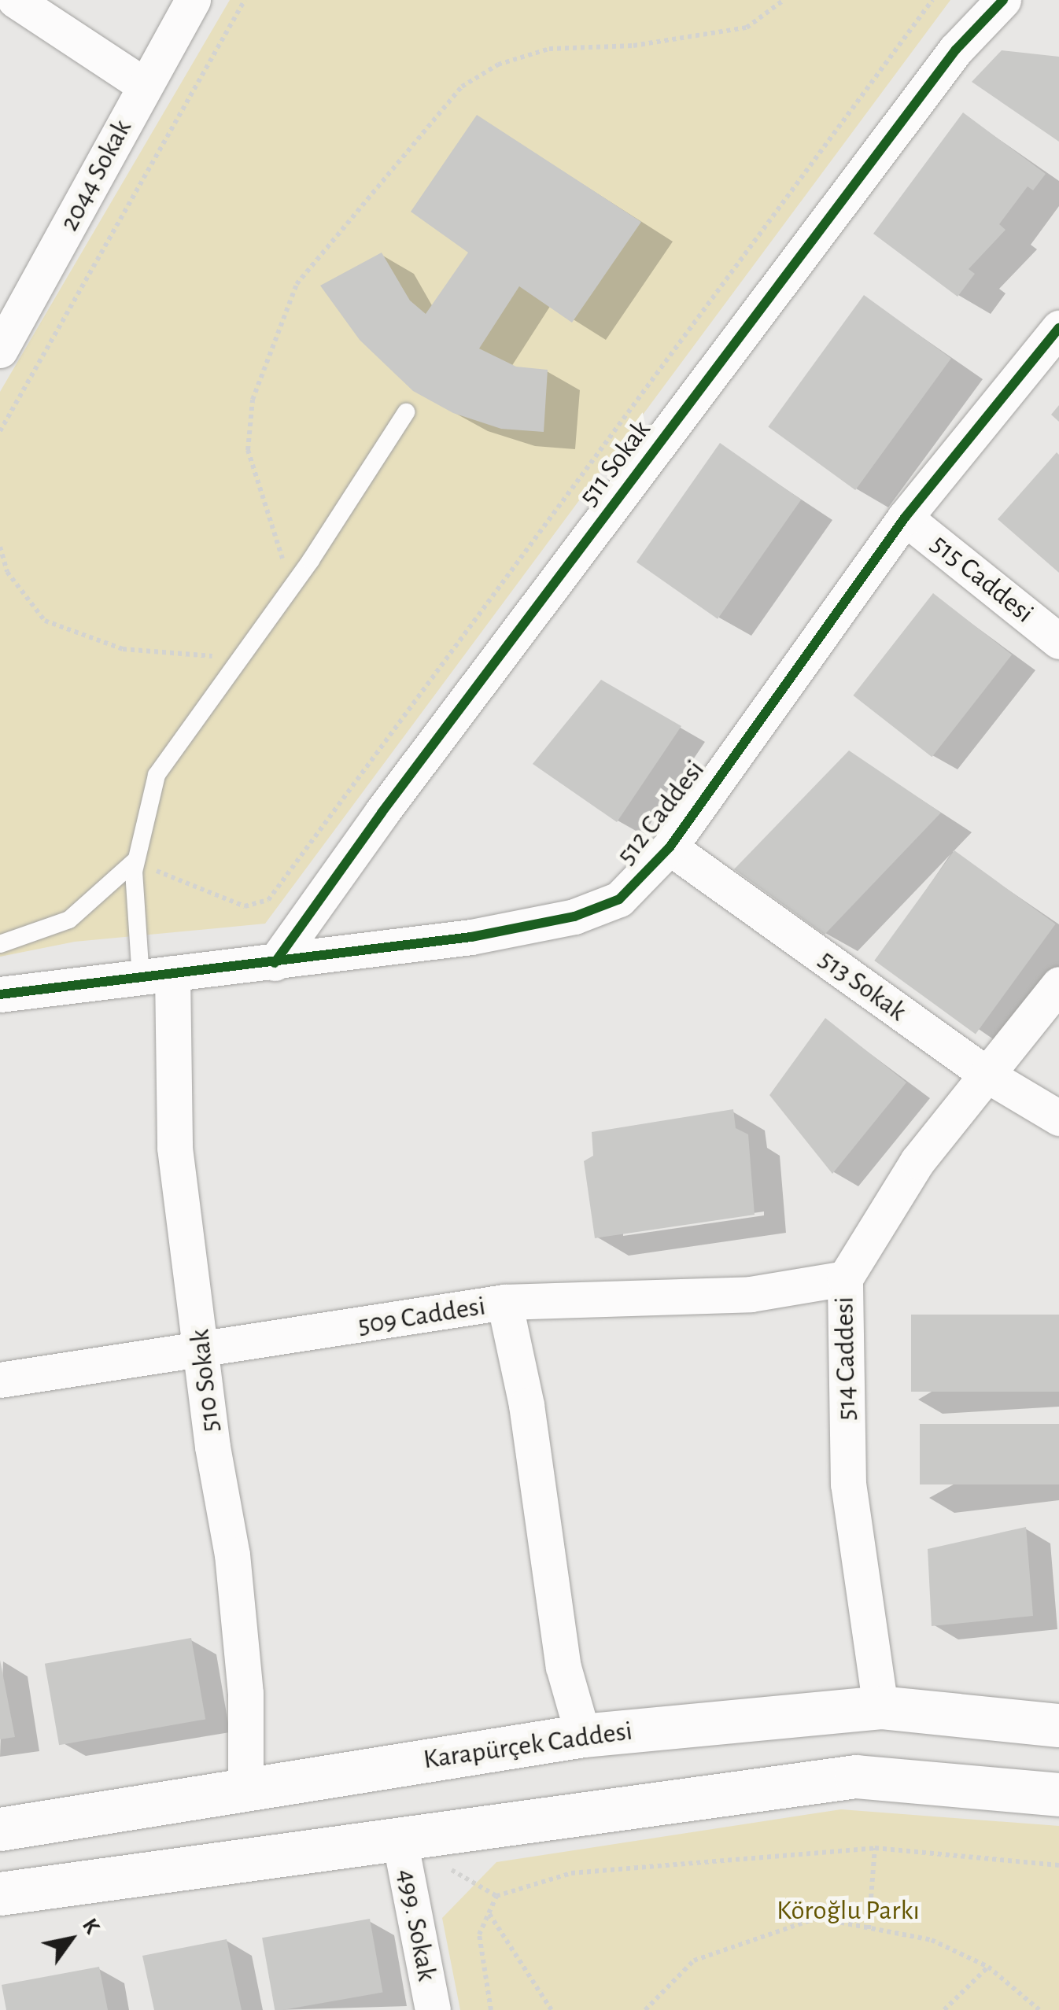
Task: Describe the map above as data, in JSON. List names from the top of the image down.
{
  "streets": {
    "main road": ["Karapürçek Caddesi"],
    "street": [
      "2044 Sokak",
      "511 Sokak",
      "515 Caddesi",
      "512 Caddesi",
      "513 Sokak",
      "509 Caddesi",
      "514 Caddesi",
      "510 Sokak",
      "499. Sokak"
    ]
  },
  "crossings": [
    ["511 Sokak", "512 Caddesi"],
    ["515 Caddesi", "512 Caddesi"],
    ["512 Caddesi", "513 Sokak"],
    ["512 Caddesi", "510 Sokak"],
    ["513 Sokak", "514 Caddesi"],
    ["509 Caddesi", "514 Caddesi"],
    ["509 Caddesi", "510 Sokak"],
    ["514 Caddesi", "Karapürçek Caddesi"],
    ["510 Sokak", "Karapürçek Caddesi"]
  ],
  "parks": ["Köroğlu Parkı"],
  "north": "top right"
}
